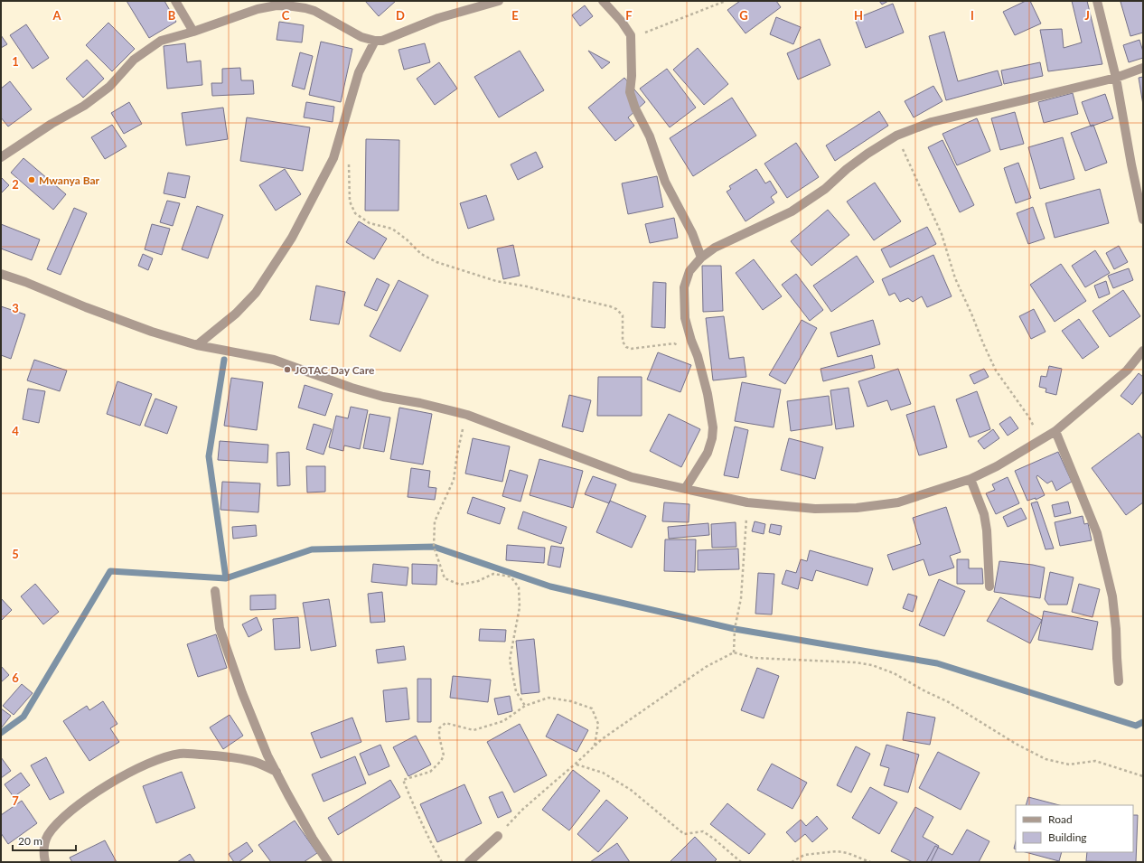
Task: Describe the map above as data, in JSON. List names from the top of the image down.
{
  "places": ["Mwanya Bar", "JOTAC Day Care"],
  "legend": ["Road", "Building"],
  "scale_bar": "20 m",
  "grid": {
    "columns": [
      "A",
      "B",
      "C",
      "D",
      "E",
      "F",
      "G",
      "H",
      "I",
      "J"
    ],
    "rows": [
      "1",
      "2",
      "3",
      "4",
      "5",
      "6",
      "7"
    ]
  }
}
